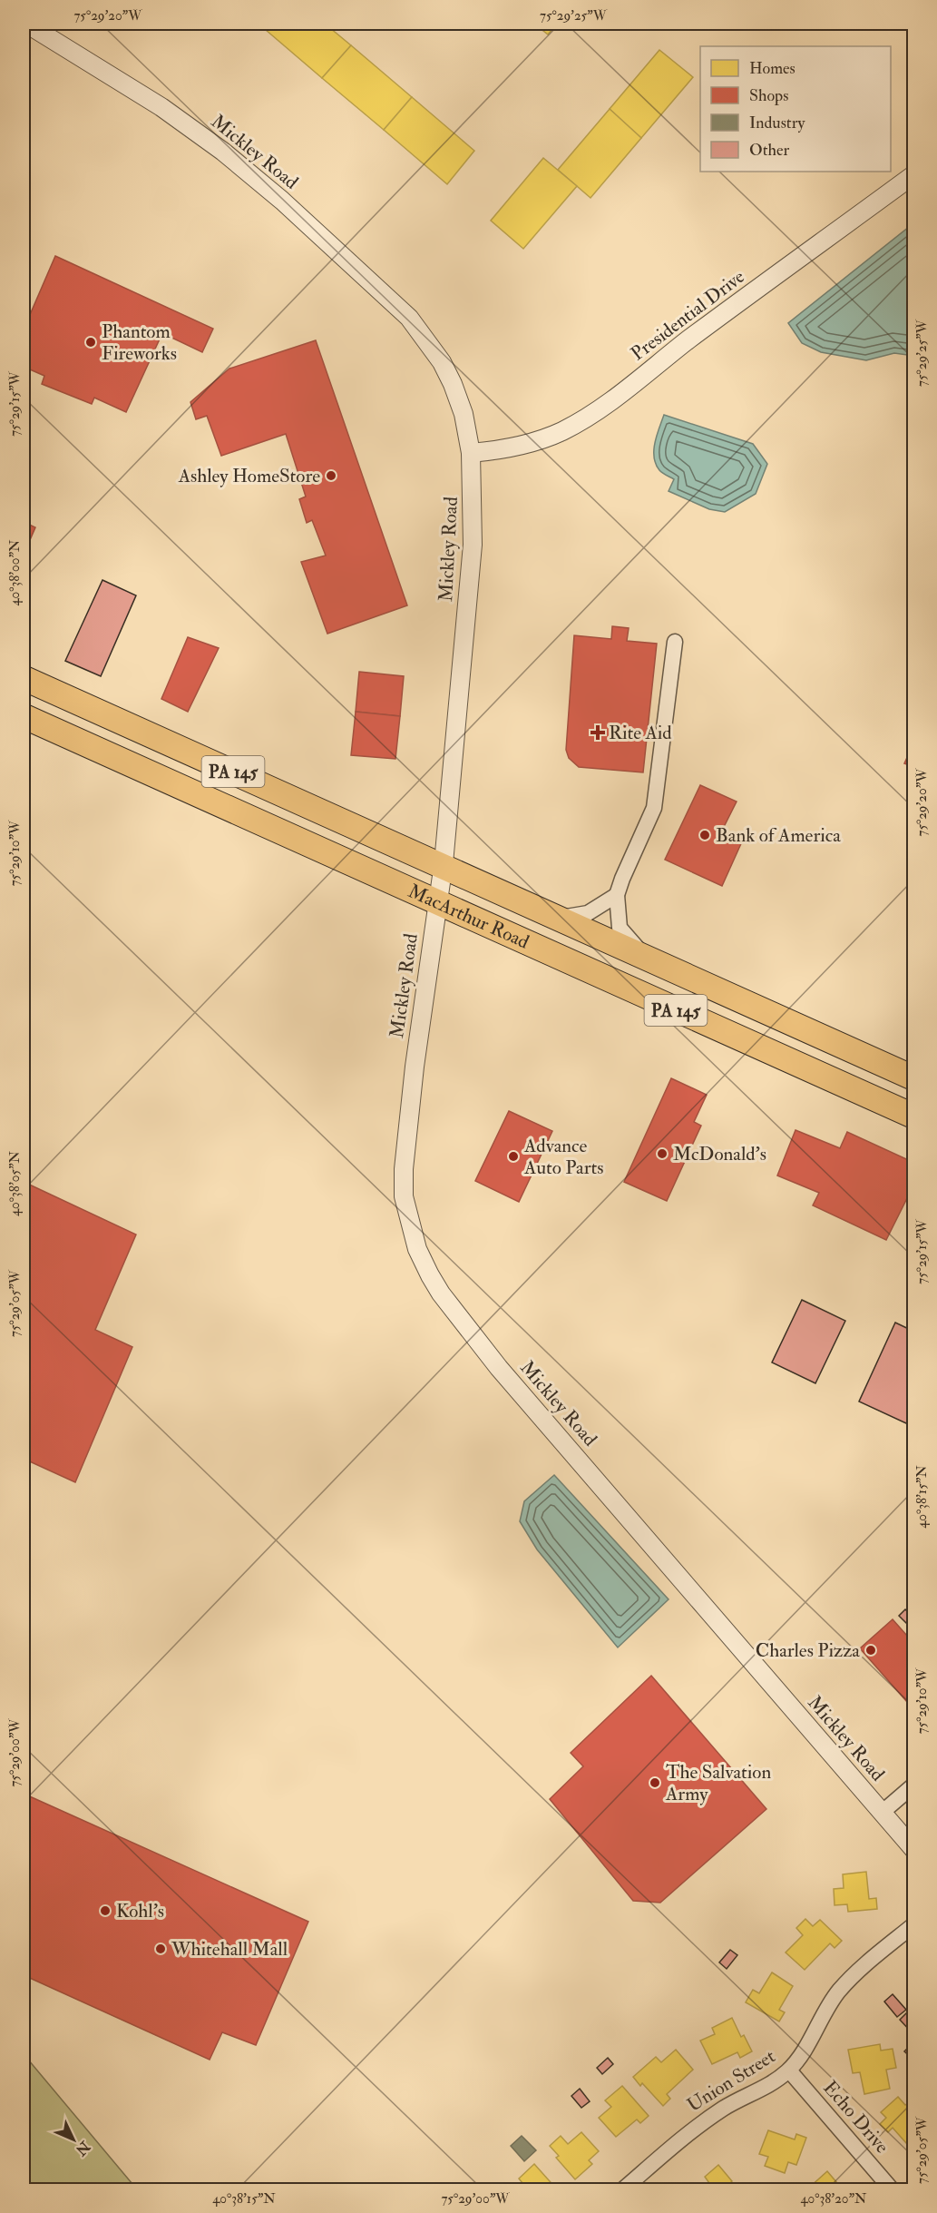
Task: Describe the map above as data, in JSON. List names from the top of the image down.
{
  "streets": {
    "highway": ["PA 145", "MacArthur Road"],
    "street": [
      "Mickley Road",
      "Presidential Drive",
      "Union Street",
      "Echo Drive"
    ]
  },
  "crossings": [
    ["Mickley Road", "Presidential Drive"],
    ["Mickley Road", "MacArthur Road"],
    ["Union Street", "Echo Drive"]
  ],
  "places": {
    "other": [
      "Phantom Fireworks",
      "Ashley HomeStore",
      "Bank of America",
      "McDonald's",
      "Advance Auto Parts",
      "Charles Pizza",
      "The Salvation Army",
      "Kohl's",
      "Whitehall Mall"
    ],
    "health": ["Rite Aid"]
  },
  "legend": [
    "Homes",
    "Shops",
    "Industry",
    "Other"
  ],
  "north": "bottom right",
  "coordinates": [
    "75°29'20\"W",
    "75°29'25\"W",
    "75°29'15\"W",
    "40°38'00\"N",
    "75°29'10\"W",
    "40°38'05\"N",
    "75°29'05\"W",
    "40°38'15\"N",
    "75°29'00\"W",
    "40°38'20\"N"
  ]
}
